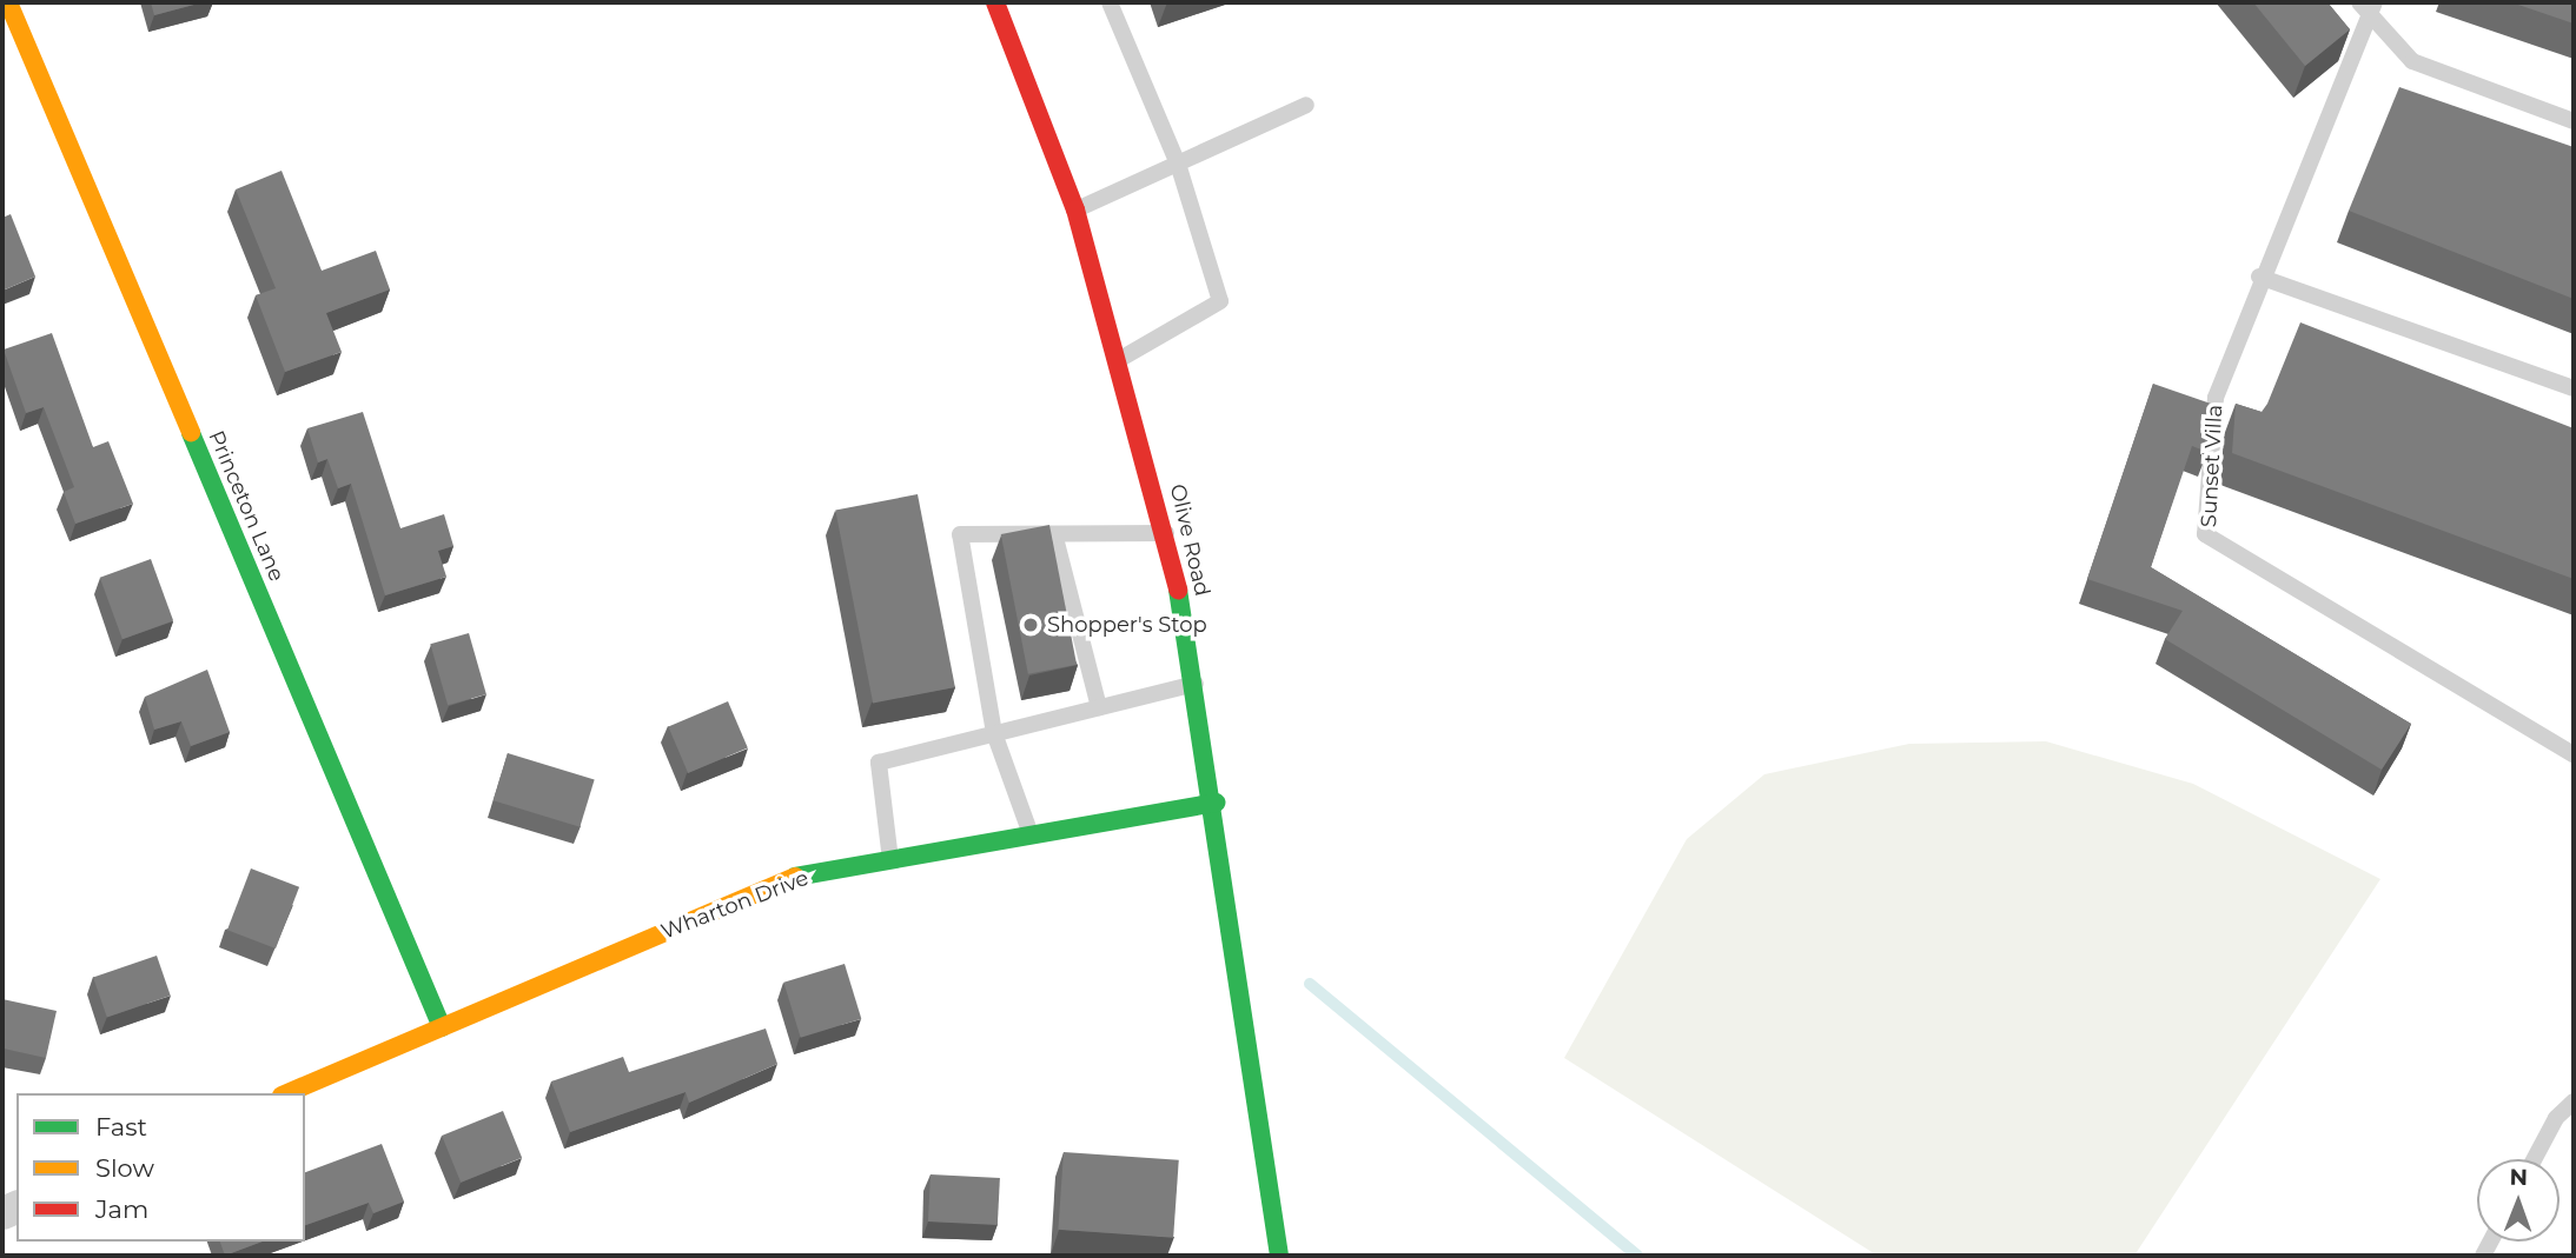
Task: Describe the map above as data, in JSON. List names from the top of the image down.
{
  "streets": {
    "street": ["Princeton Lane", "Olive Road", "Wharton Drive"],
    "lane": ["Sunset Villa"]
  },
  "crossings": [
    ["Princeton Lane", "Wharton Drive"],
    ["Olive Road", "Wharton Drive"]
  ],
  "places": ["Shopper's Stop"],
  "legend": ["Fast", "Slow", "Jam"],
  "north": "top"
}
